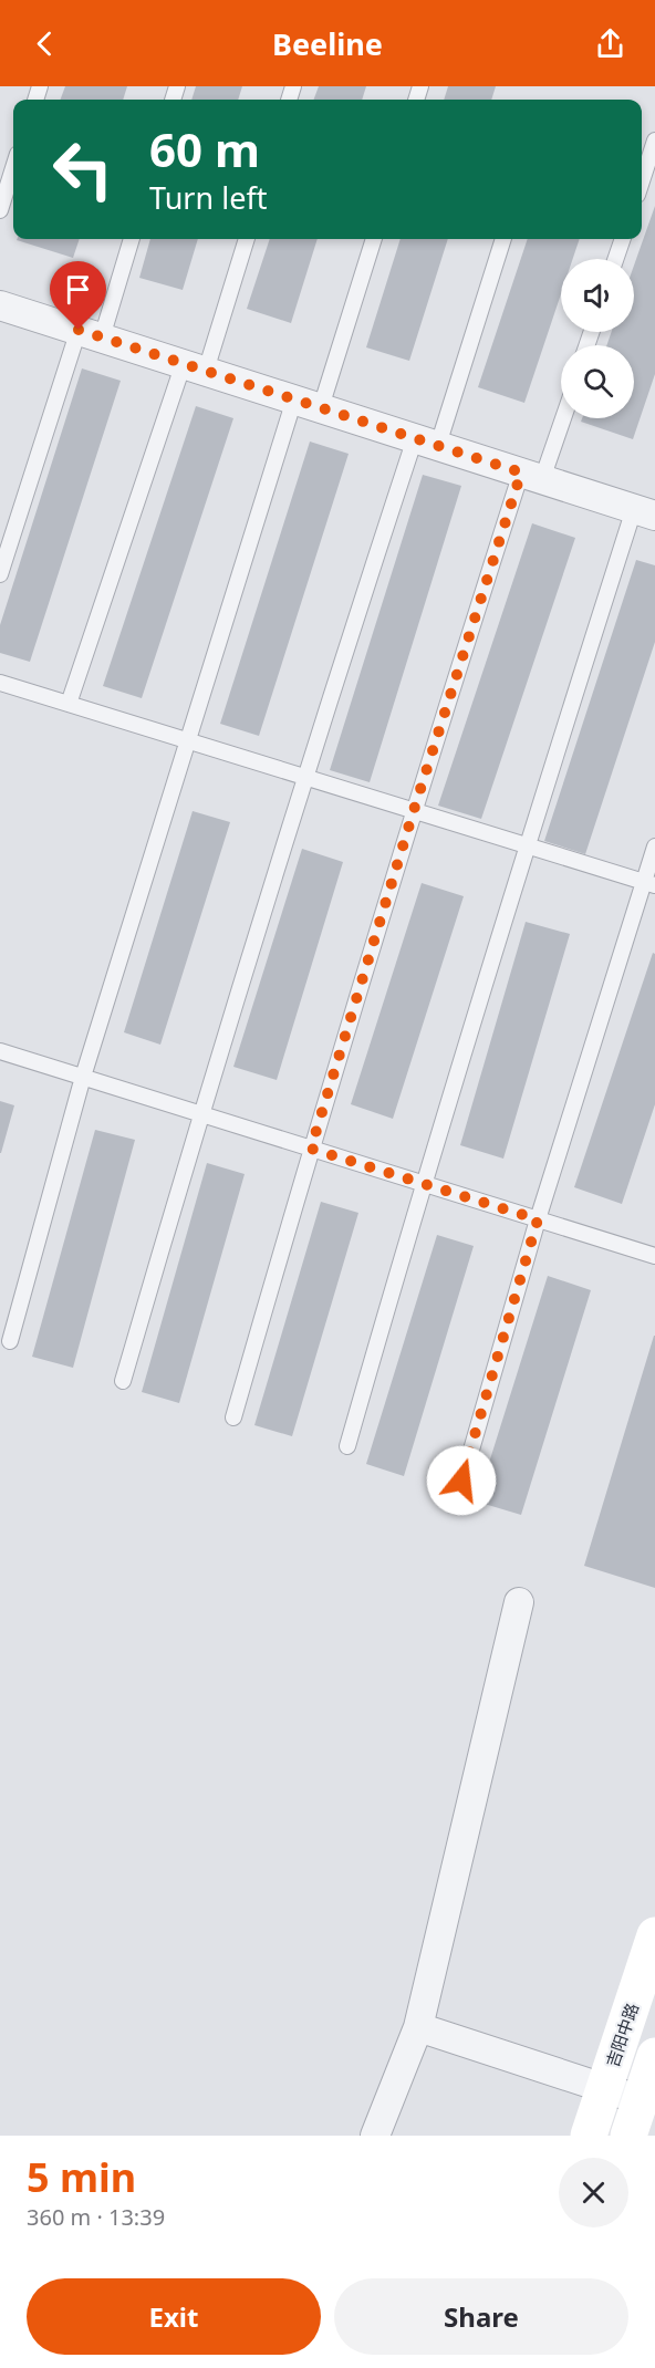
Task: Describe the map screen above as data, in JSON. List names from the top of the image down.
{
  "streets": {
    "main road": ["吉阳中路"]
  },
  "page": {
    "header": "Beeline",
    "turn": ["60 m", "Turn left"],
    "heading": ["5 min", "360 m · 13:39"],
    "buttons": ["Exit", "Share"]
  }
}
